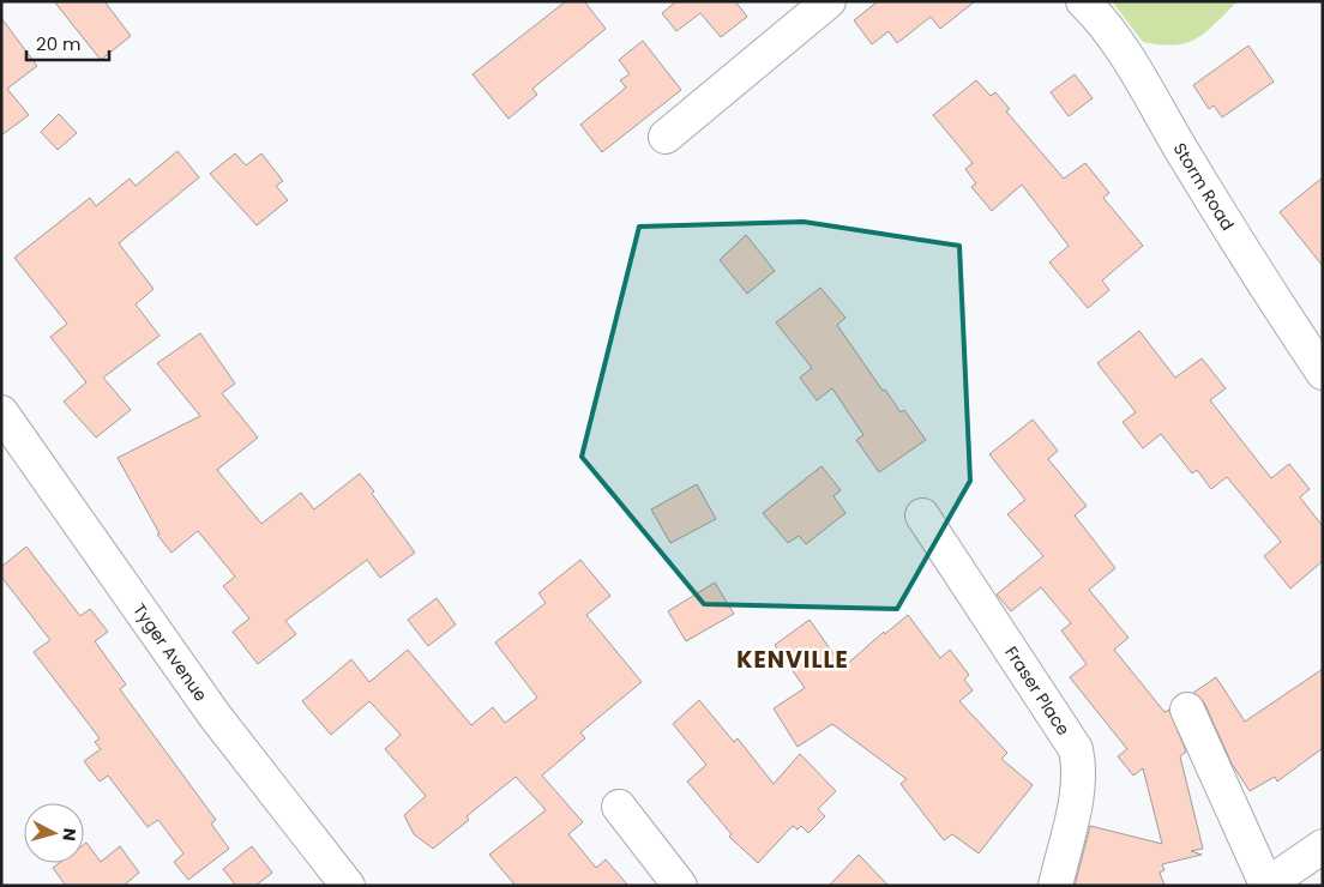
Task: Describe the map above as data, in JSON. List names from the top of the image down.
{
  "streets": {
    "street": ["Storm Road", "Tyger Avenue", "Fraser Place"]
  },
  "districts": ["KENVILLE"],
  "scale_bar": "20 m",
  "north": "right"
}
